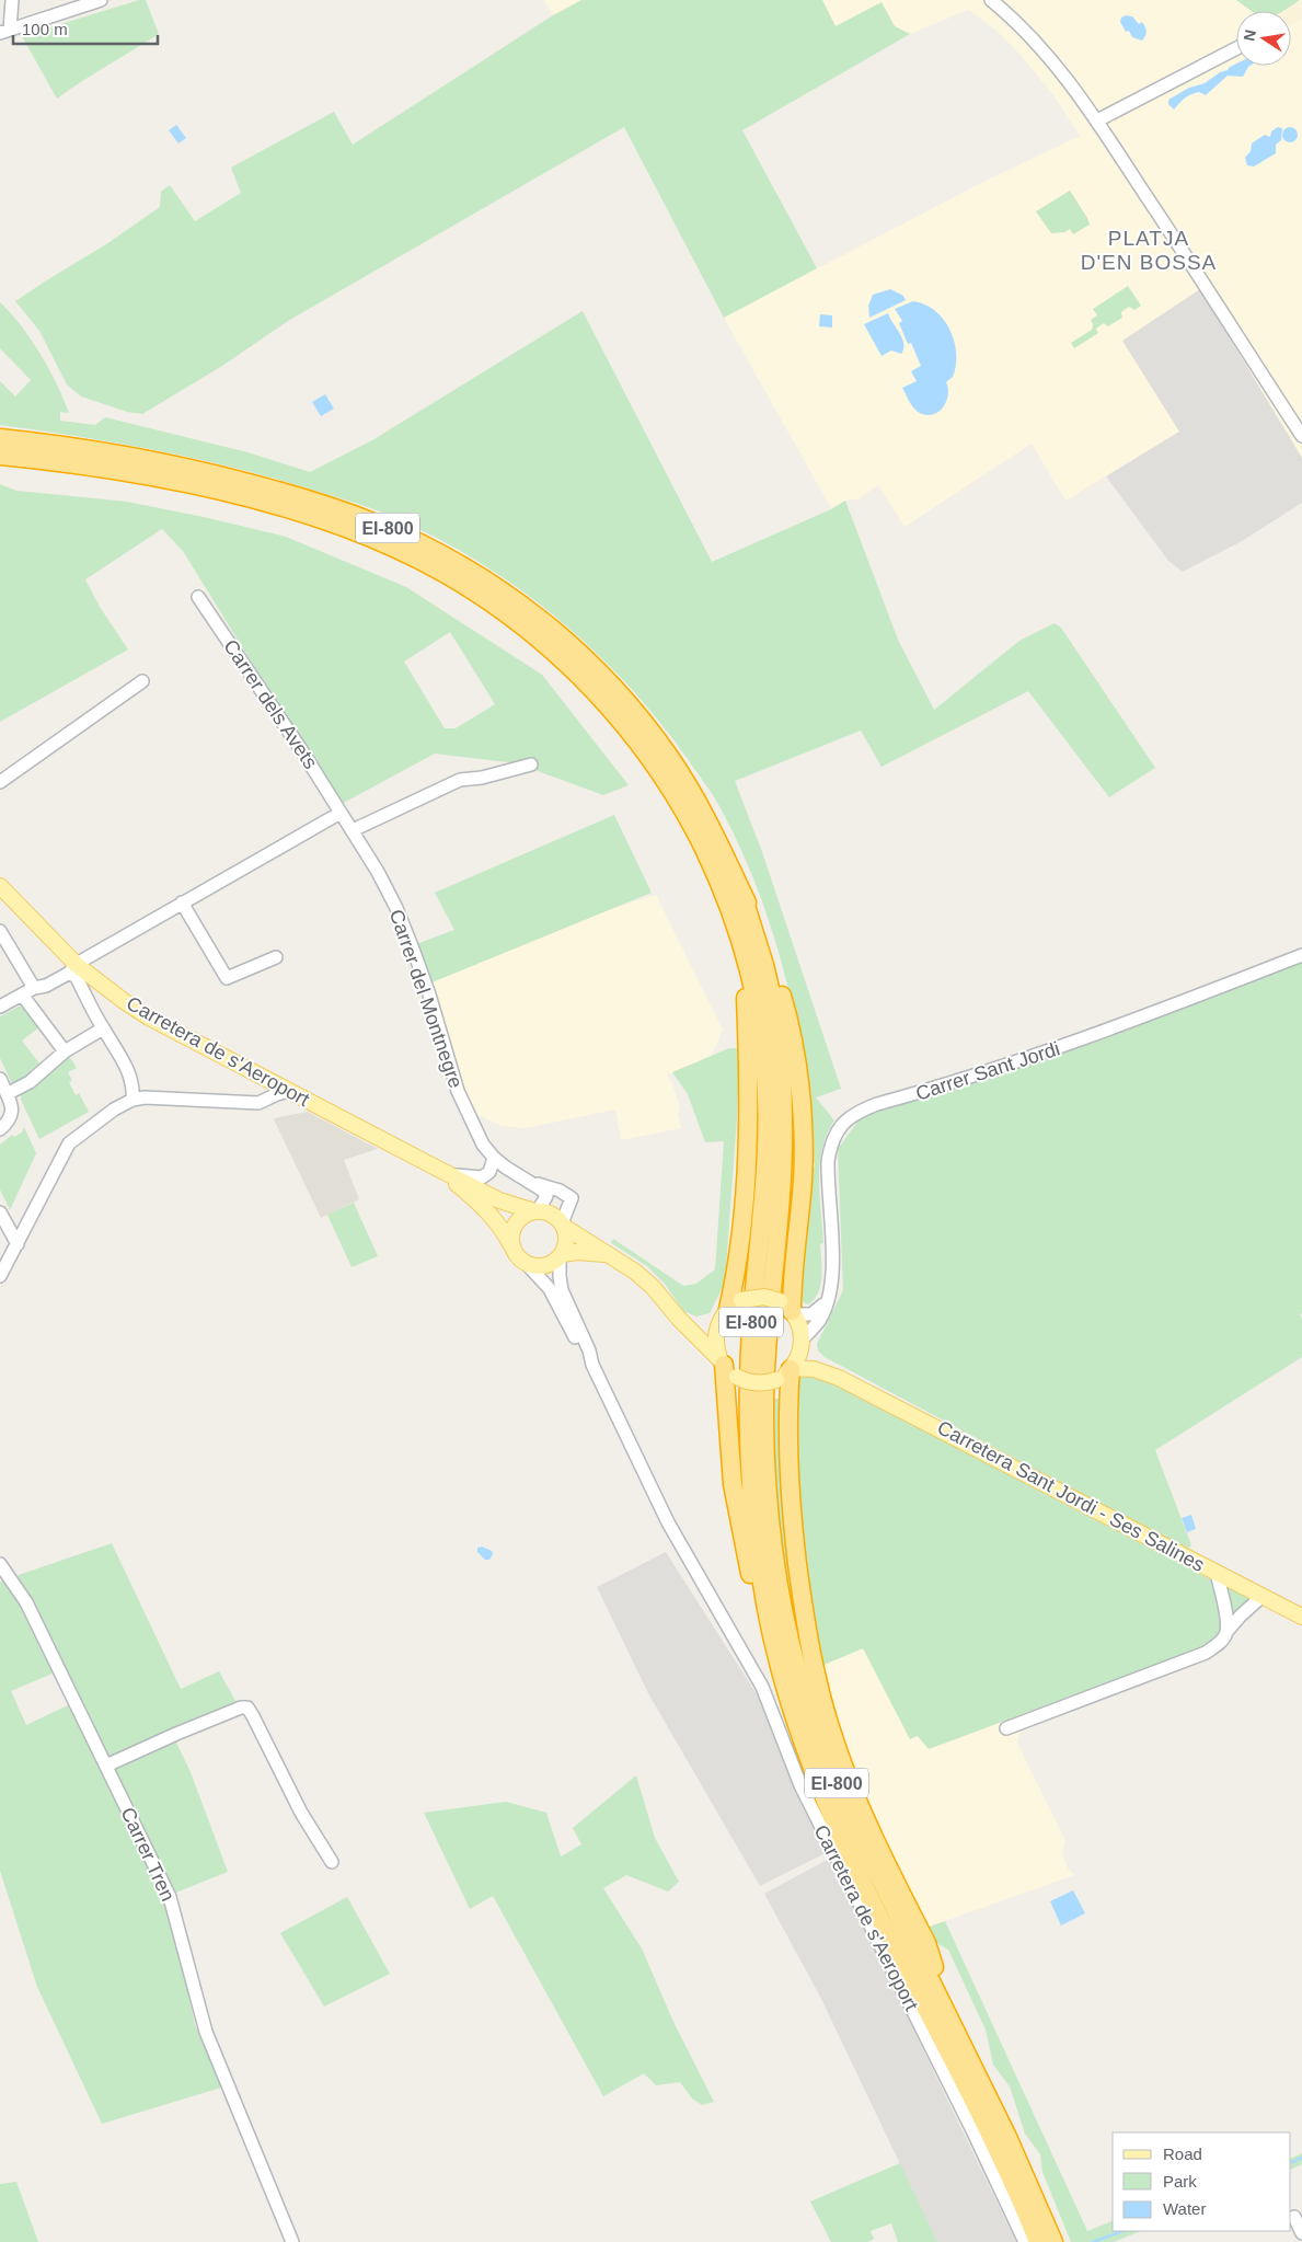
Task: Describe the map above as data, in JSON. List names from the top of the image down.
{
  "streets": {
    "highway": ["EI-800"],
    "main road": ["Carretera de s'Aeroport", "Carretera Sant Jordi - Ses Salines"],
    "street": [
      "Carrer dels Avets",
      "Carrer del Montnegre",
      "Carrer Sant Jordi",
      "Carrer Tren"
    ]
  },
  "crossings": [
    ["Carrer dels Avets", "Carrer del Montnegre"],
    ["Carrer Sant Jordi", "Carretera Sant Jordi - Ses Salines"]
  ],
  "districts": ["PLATJA D'EN BOSSA"],
  "legend": ["Road", "Park", "Water"],
  "scale_bar": "100 m",
  "north": "left"
}
